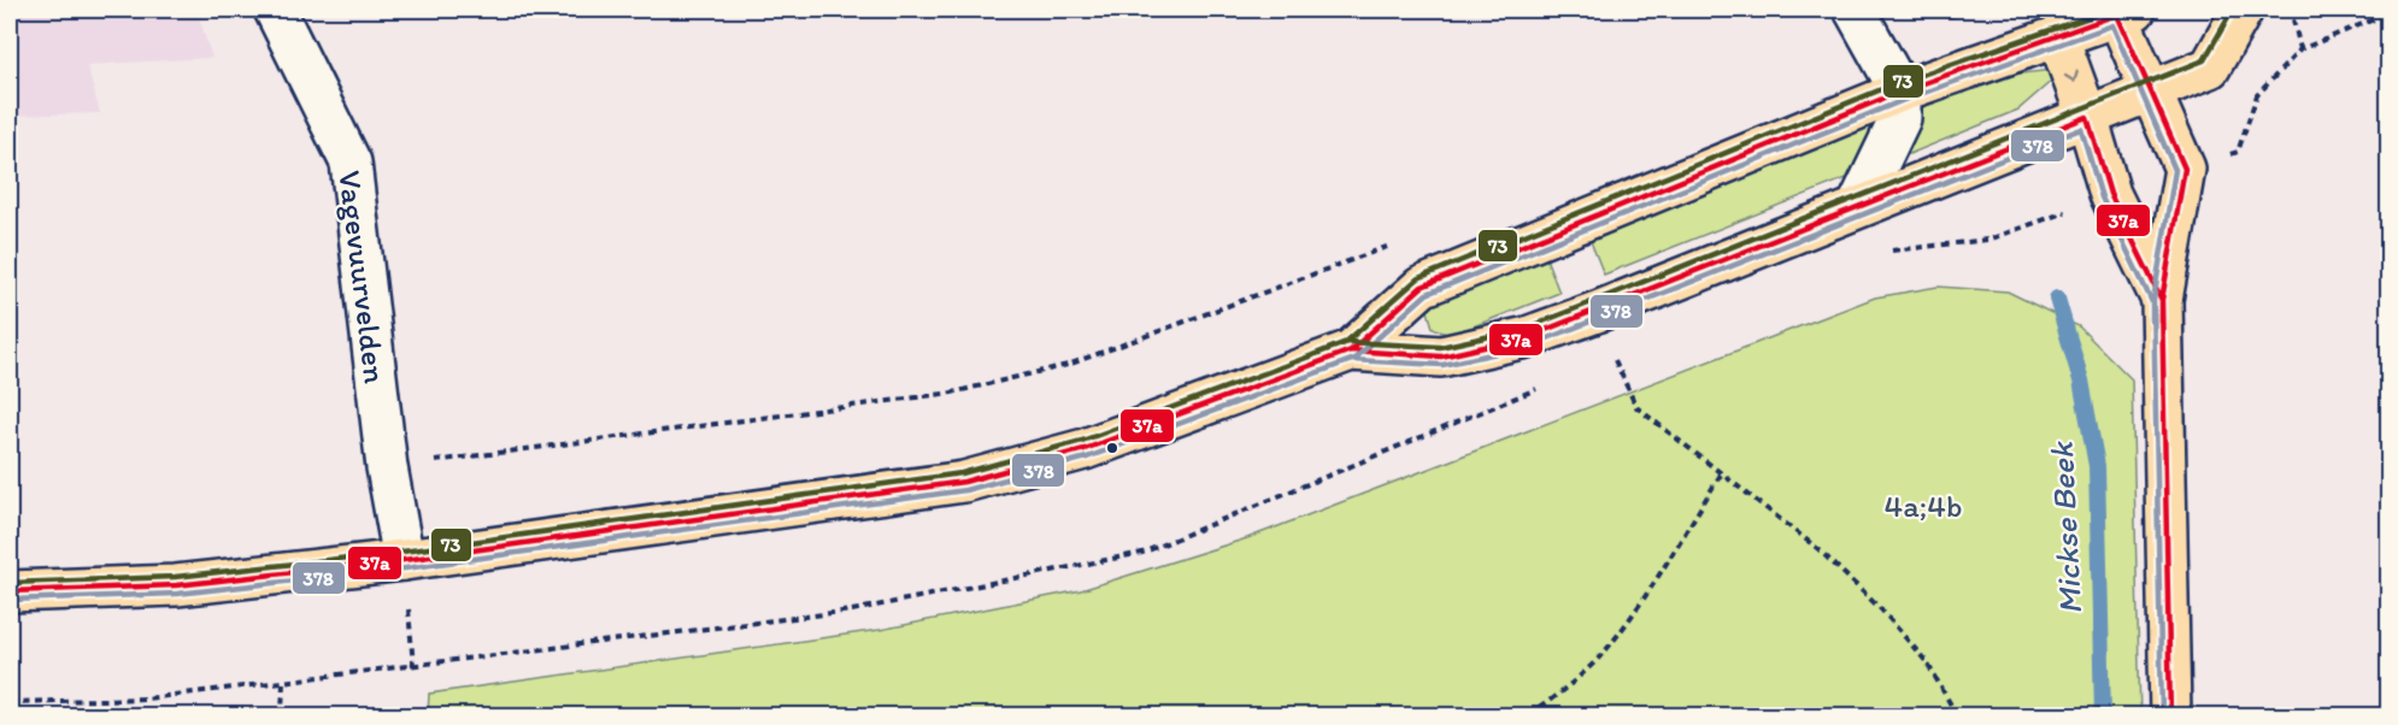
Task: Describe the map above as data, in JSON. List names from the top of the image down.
{
  "streets": {
    "street": ["Vagevuurvelden"]
  },
  "water": ["Mickse Beek"],
  "parks": ["4a;4b"],
  "lines": ["transit line 73", "transit line 37a", "transit line 378"]
}
